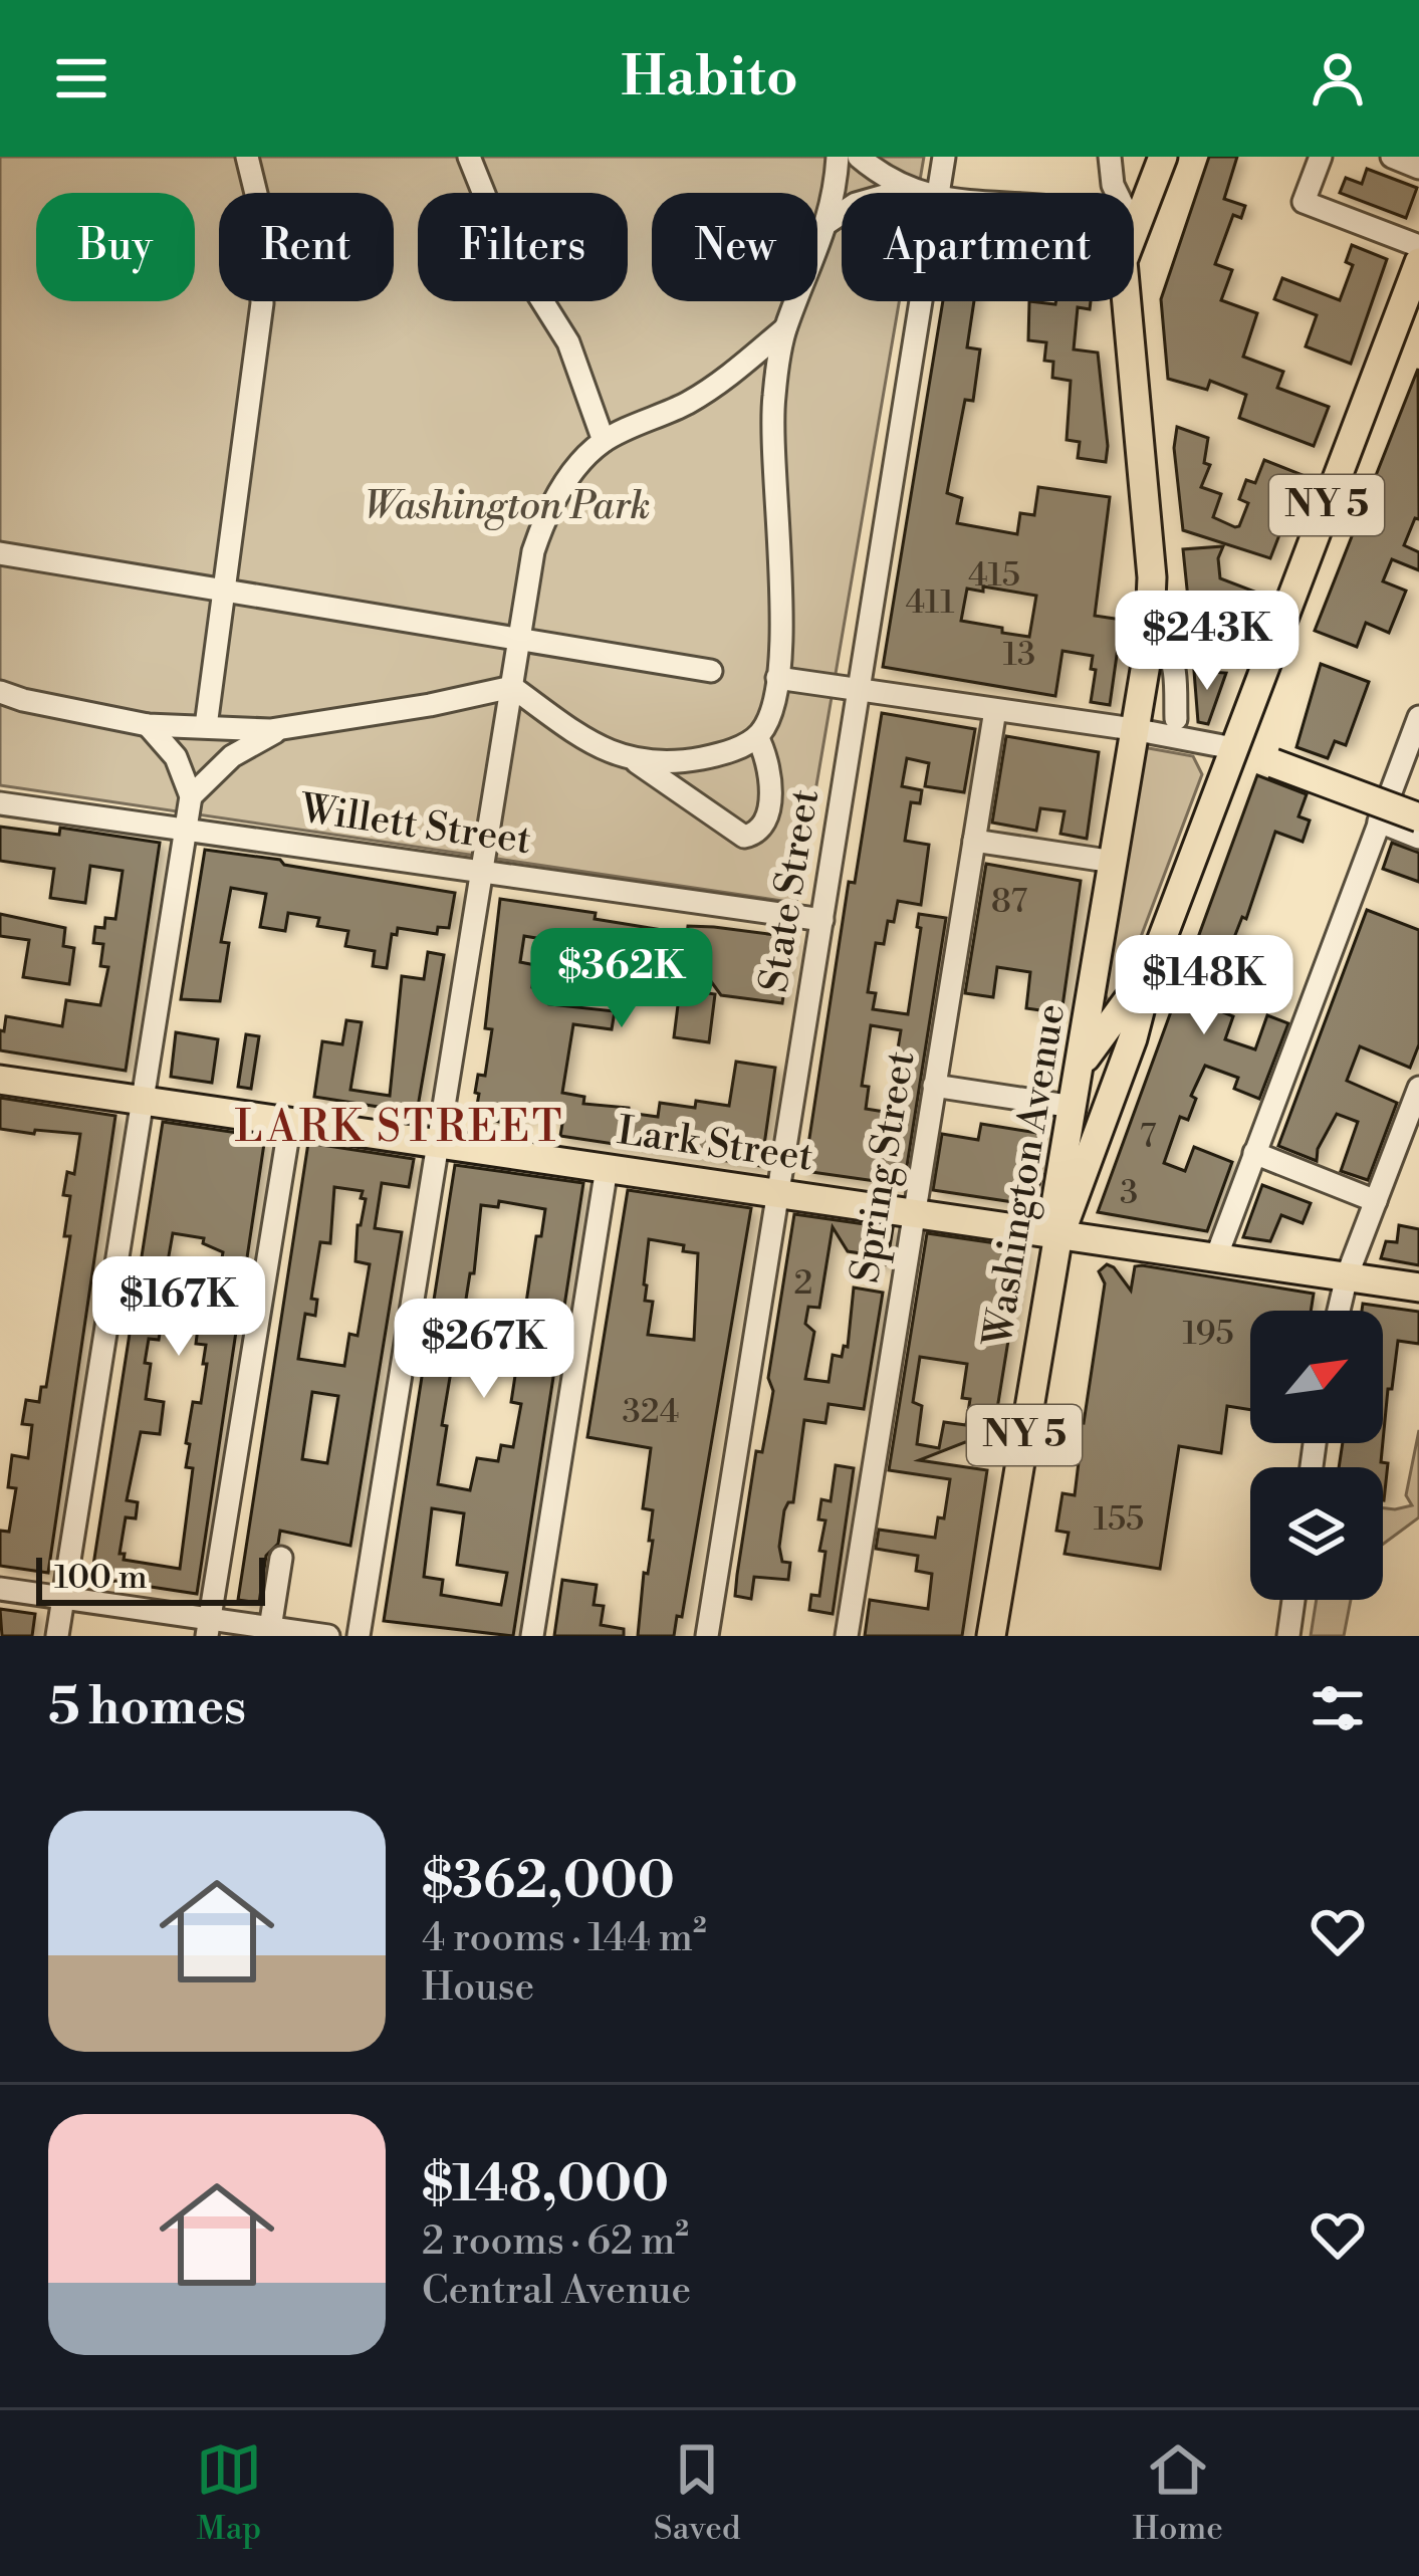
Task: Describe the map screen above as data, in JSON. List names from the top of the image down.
{
  "streets": {
    "main road": ["NY 5", "Lark Street", "Washington Avenue"],
    "street": ["Willett Street", "State Street", "Spring Street"]
  },
  "crossings": [
    ["NY 5", "Lark Street"],
    ["NY 5", "Washington Avenue"],
    ["Willett Street", "State Street"],
    ["State Street", "Lark Street"],
    ["Lark Street", "Spring Street"],
    ["Lark Street", "Washington Avenue"]
  ],
  "districts": ["LARK STREET"],
  "parks": ["Washington Park"],
  "house_numbers": [
    "415",
    "411",
    "13",
    "87",
    "7",
    "3",
    "2",
    "195",
    "324",
    "155"
  ],
  "scale_bar": "100 m",
  "north": "top right",
  "page": {
    "header": "Habito",
    "chip": [
      "Buy",
      "Rent",
      "Filters",
      "New",
      "Apartment"
    ],
    "price": [
      "$243K",
      "$362K",
      "$148K",
      "$167K",
      "$267K"
    ],
    "scale": "100 m",
    "heading": "5 homes",
    "list": [
      {
        "name": "$362,000",
        "note": "4 rooms · 144 m² · House"
      },
      {
        "name": "$148,000",
        "note": "2 rooms · 62 m² · Central Avenue"
      }
    ],
    "tabs": ["Map", "Saved", "Home"]
  }
}
